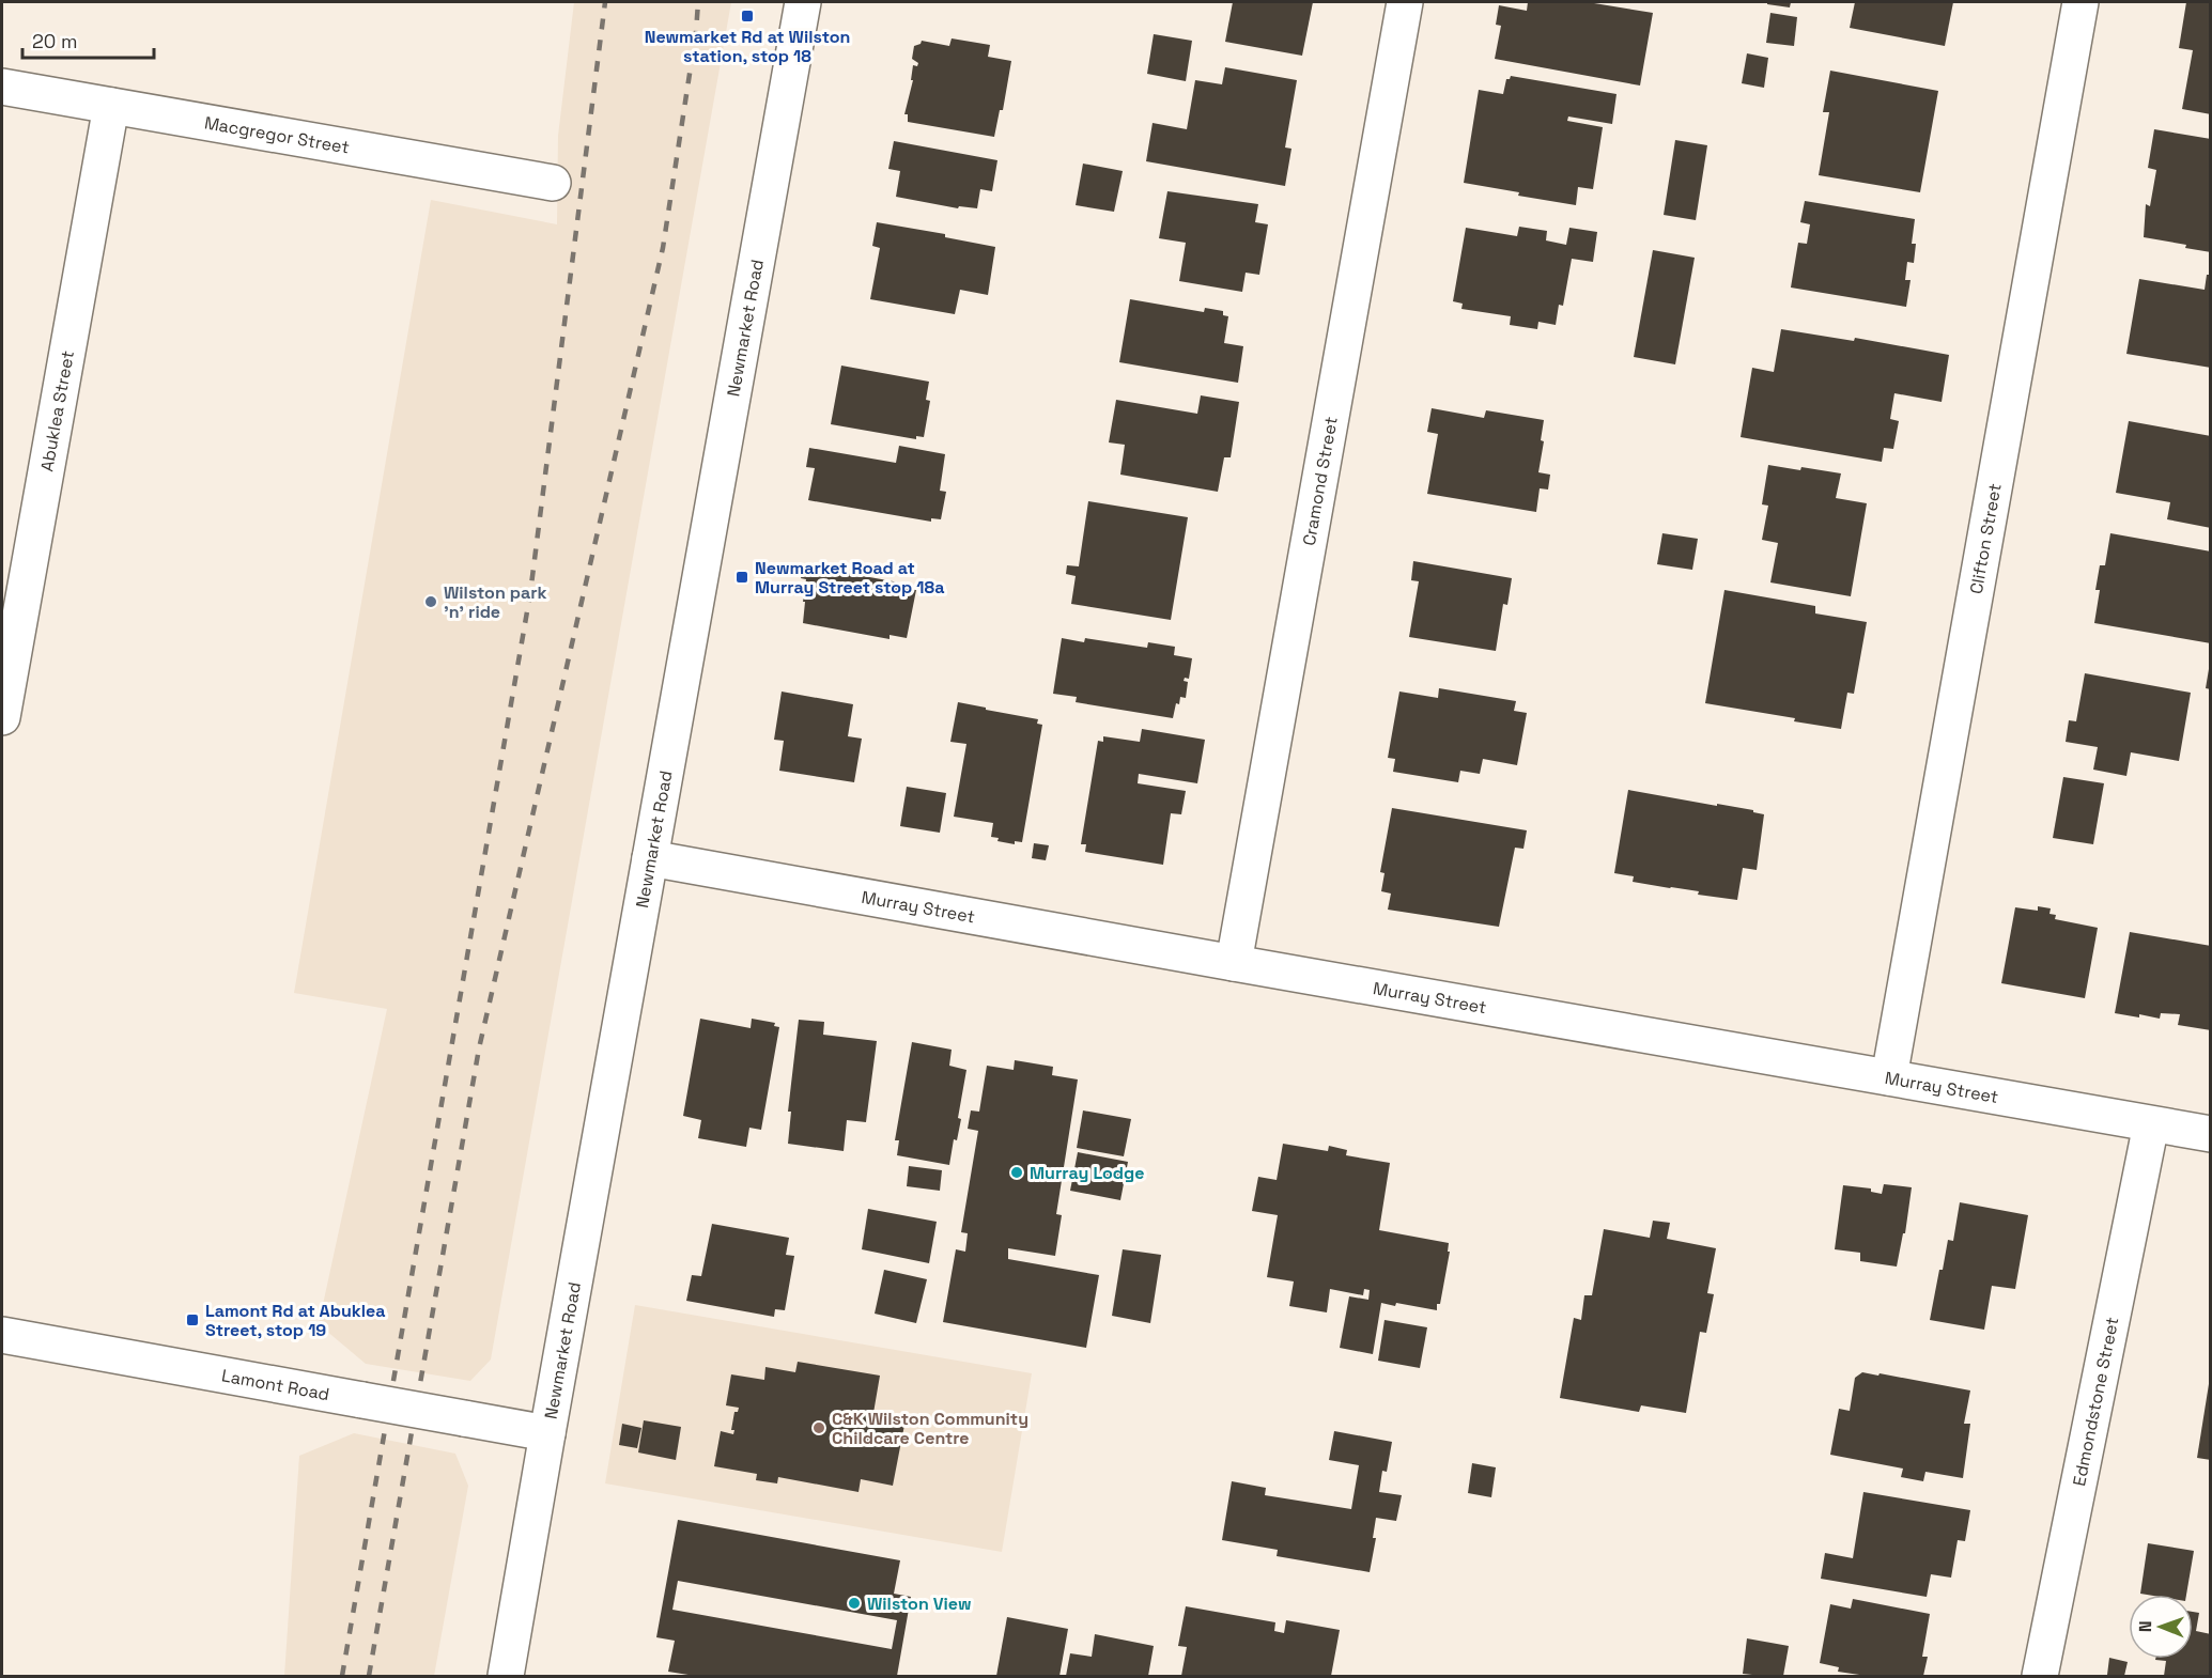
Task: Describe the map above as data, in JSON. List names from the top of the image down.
{
  "streets": {
    "street": [
      "Macgregor Street",
      "Newmarket Road",
      "Abuklea Street",
      "Cramond Street",
      "Clifton Street",
      "Murray Street",
      "Lamont Road",
      "Edmondstone Street"
    ]
  },
  "crossings": [
    ["Macgregor Street", "Abuklea Street"],
    ["Newmarket Road", "Murray Street"],
    ["Newmarket Road", "Lamont Road"],
    ["Cramond Street", "Murray Street"],
    ["Clifton Street", "Murray Street"],
    ["Murray Street", "Edmondstone Street"]
  ],
  "places": {
    "transit": ["Newmarket Rd at Wilston station, stop 18", "Newmarket Road at Murray Street stop 18a", "Lamont Rd at Abuklea Street, stop 19"],
    "other": [
      "Wilston park 'n' ride",
      "Murray Lodge",
      "C&K Wilston Community Childcare Centre",
      "Wilston View"
    ]
  },
  "scale_bar": "20 m",
  "north": "left"
}
